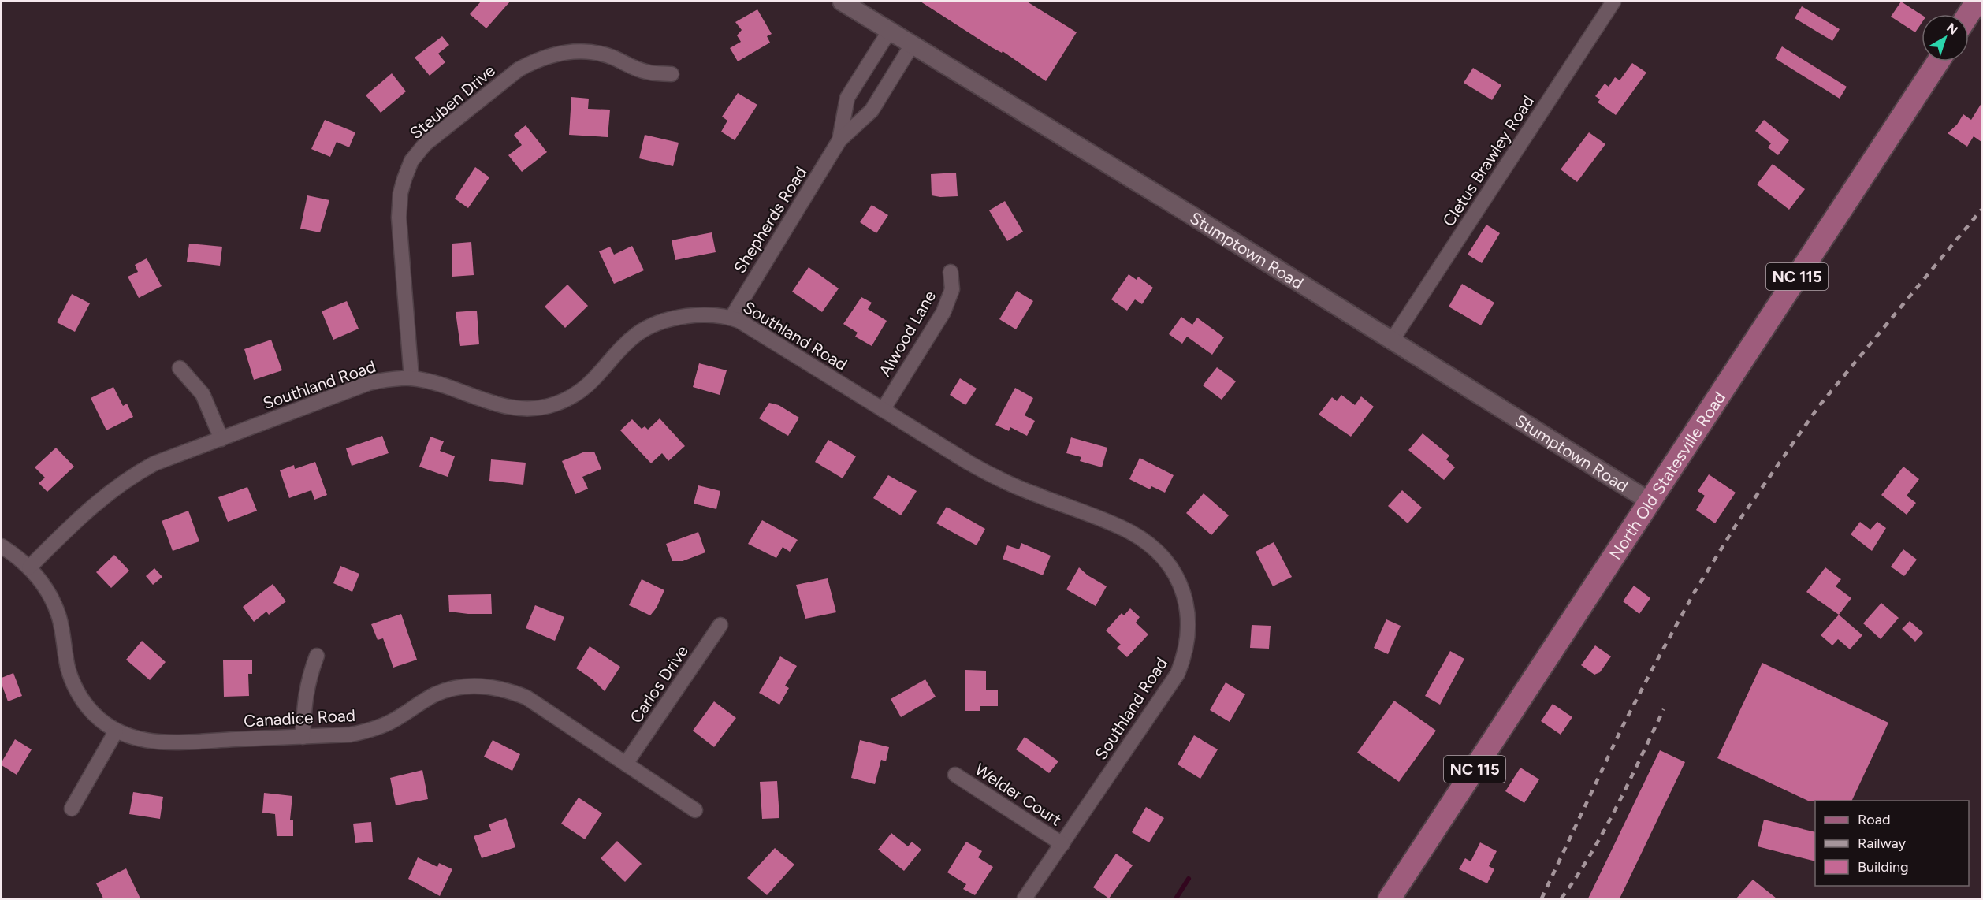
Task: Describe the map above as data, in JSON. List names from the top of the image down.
{
  "streets": {
    "main road": ["NC 115", "North Old Statesville Road"],
    "street": [
      "Steuben Drive",
      "Cletus Brawley Road",
      "Shepherds Road",
      "Stumptown Road",
      "Alwood Lane",
      "Southland Road",
      "Carlos Drive",
      "Canadice Road",
      "Welder Court"
    ]
  },
  "crossings": [
    ["Steuben Drive", "Southland Road"],
    ["Cletus Brawley Road", "Stumptown Road"],
    ["Shepherds Road", "Stumptown Road"],
    ["Shepherds Road", "Southland Road"],
    ["Stumptown Road", "North Old Statesville Road"],
    ["Alwood Lane", "Southland Road"],
    ["Southland Road", "Canadice Road"],
    ["Southland Road", "Welder Court"],
    ["Carlos Drive", "Canadice Road"]
  ],
  "legend": ["Road", "Railway", "Building"],
  "north": "top right"
}
